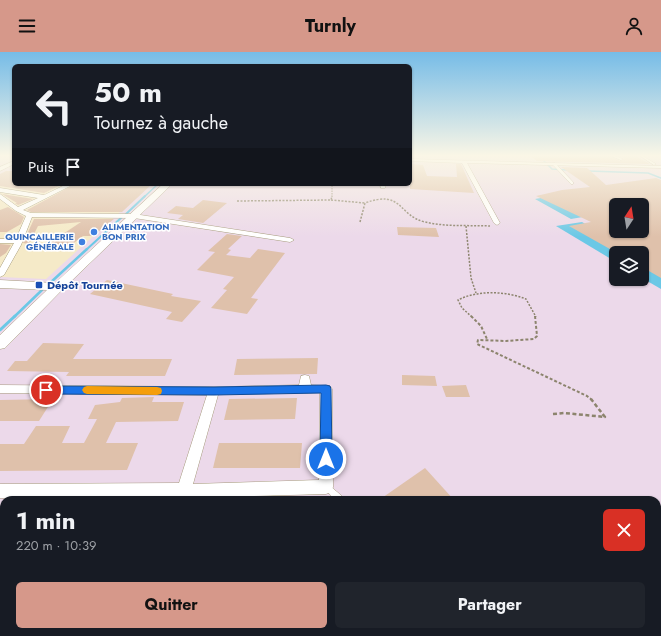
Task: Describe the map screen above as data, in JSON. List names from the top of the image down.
{
  "places": {
    "other": ["ALIMENTATION BON PRIX", "QUINCAILLERIE GÉNÉRALE"],
    "transit": ["Dépôt Tournée"]
  },
  "north": "top",
  "page": {
    "header": "Turnly",
    "turn": ["50 m", "Tournez à gauche"],
    "then": "Puis",
    "heading": ["1 min", "220 m · 10:39"],
    "buttons": ["Quitter", "Partager"]
  }
}
